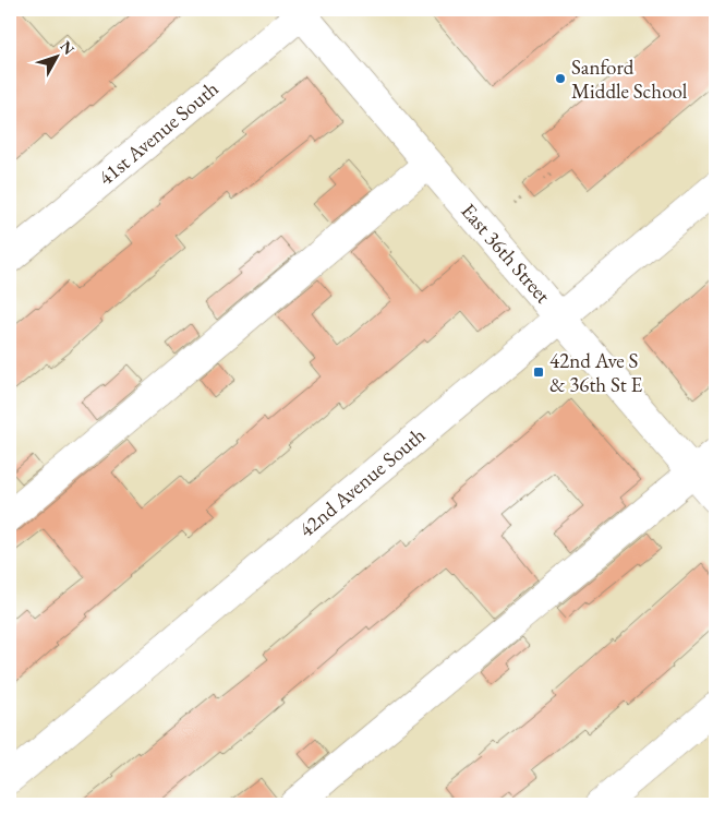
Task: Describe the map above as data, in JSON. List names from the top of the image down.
{
  "streets": {
    "street": ["41st Avenue South", "East 36th Street", "42nd Avenue South"]
  },
  "crossings": [
    ["41st Avenue South", "East 36th Street"],
    ["East 36th Street", "42nd Avenue South"]
  ],
  "places": {
    "other": ["Sanford Middle School"],
    "transit": ["42nd Ave S & 36th St E"]
  },
  "north": "top right"
}
